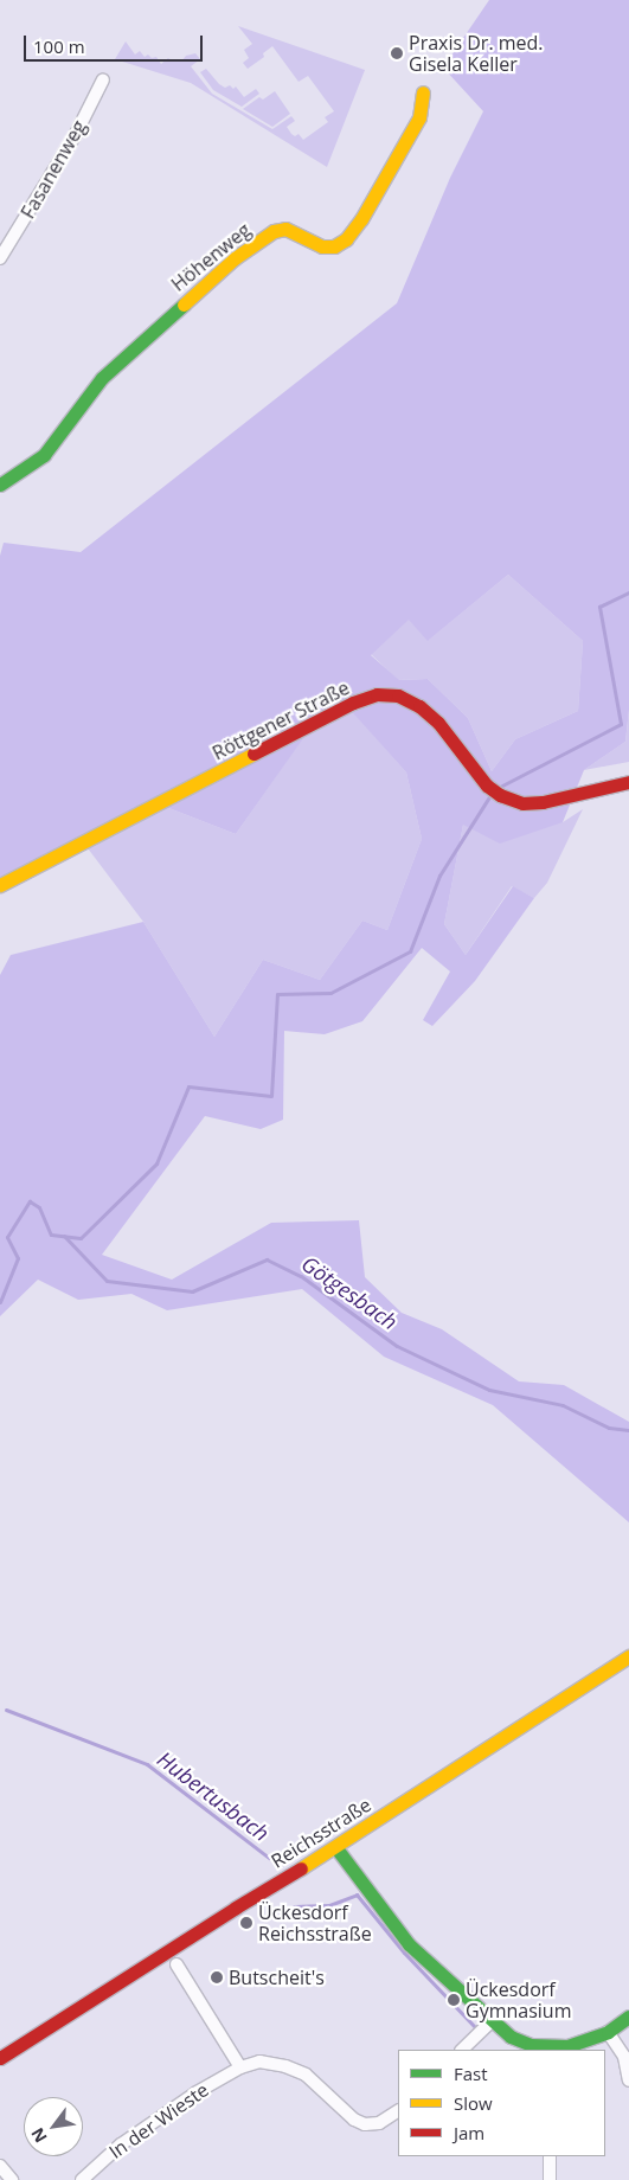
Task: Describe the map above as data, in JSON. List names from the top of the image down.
{
  "streets": {
    "street": [
      "Fasanenweg",
      "Höhenweg",
      "Röttgener Straße",
      "Reichsstraße",
      "In der Wieste"
    ]
  },
  "water": ["Götgesbach", "Hubertusbach"],
  "places": [
    "Praxis Dr. med. Gisela Keller",
    "Ückesdorf Reichsstraße",
    "Butscheit's",
    "Ückesdorf Gymnasium"
  ],
  "legend": ["Fast", "Slow", "Jam"],
  "scale_bar": "100 m",
  "north": "bottom left"
}
